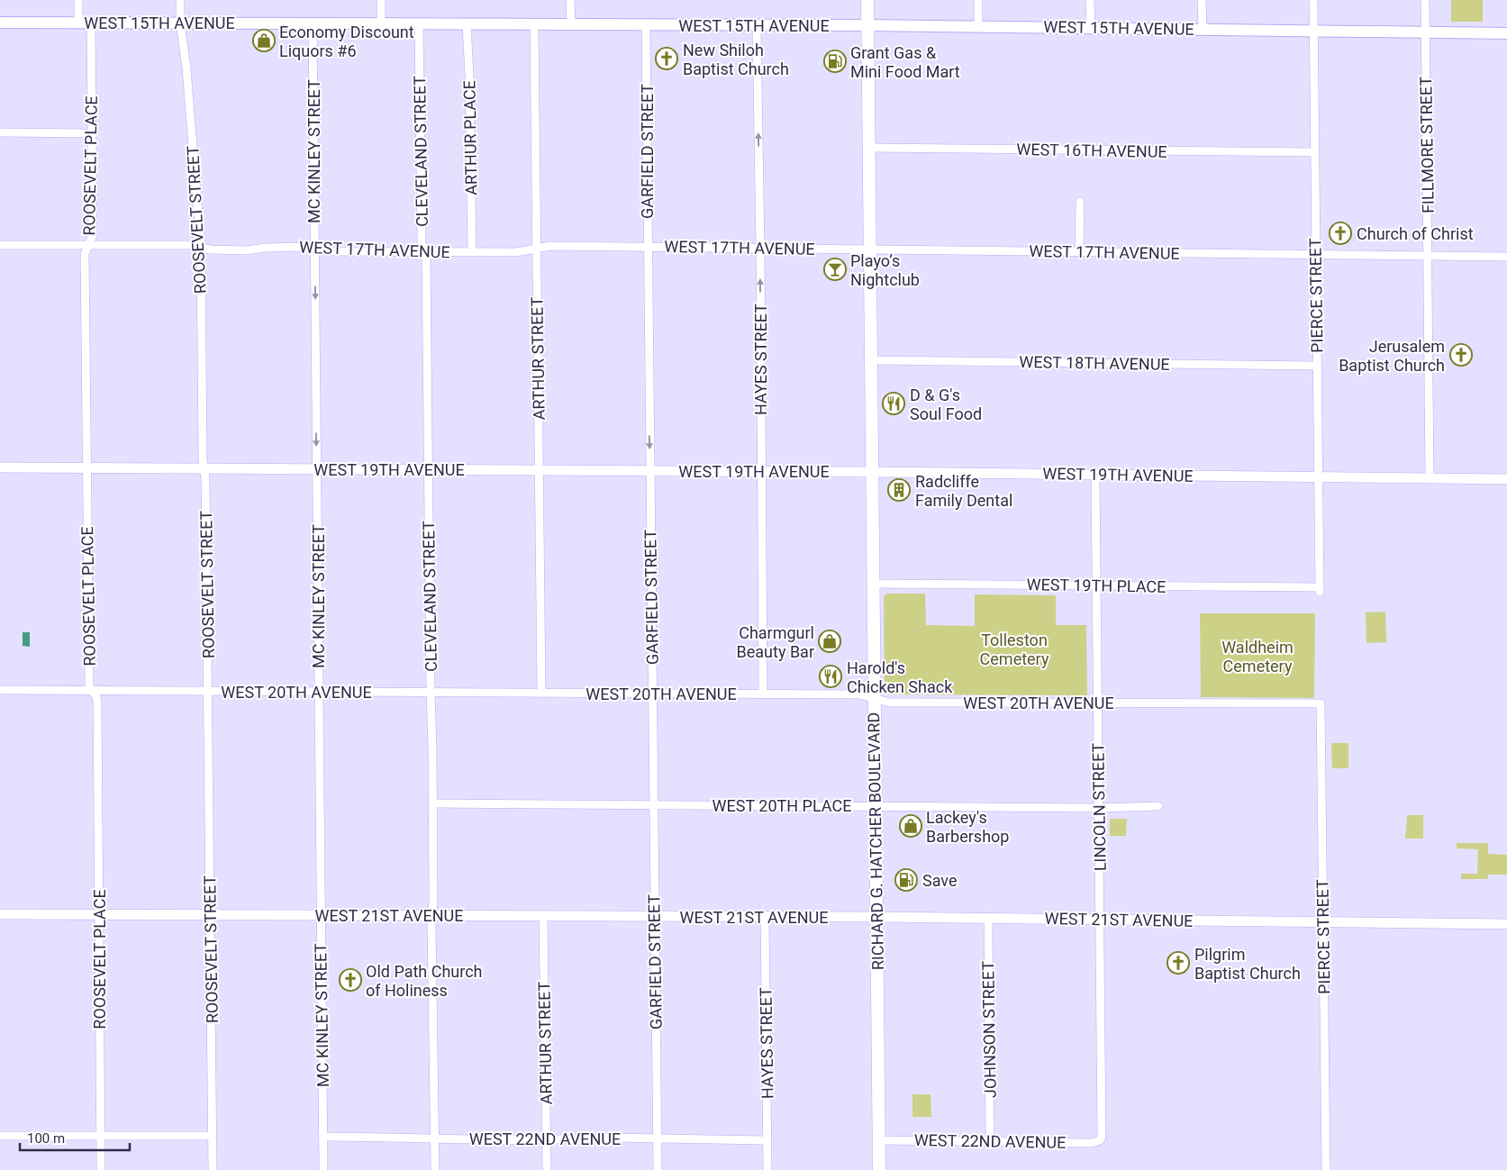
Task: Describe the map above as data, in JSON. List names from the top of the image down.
{
  "streets": {
    "main road": ["WEST 15TH AVENUE", "RICHARD G. HATCHER BOULEVARD"],
    "street": [
      "ARTHUR PLACE",
      "FILLMORE STREET",
      "WEST 16TH AVENUE",
      "MC KINLEY STREET",
      "CLEVELAND STREET",
      "GARFIELD STREET",
      "ROOSEVELT PLACE",
      "ROOSEVELT STREET",
      "WEST 17TH AVENUE",
      "PIERCE STREET",
      "ARTHUR STREET",
      "HAYES STREET",
      "WEST 18TH AVENUE",
      "WEST 19TH AVENUE",
      "WEST 19TH PLACE",
      "WEST 20TH AVENUE",
      "WEST 20TH PLACE",
      "LINCOLN STREET",
      "WEST 21ST AVENUE",
      "JOHNSON STREET",
      "WEST 22ND AVENUE"
    ]
  },
  "crossings": [
    ["WEST 15TH AVENUE", "ARTHUR PLACE"],
    ["WEST 15TH AVENUE", "FILLMORE STREET"],
    ["WEST 15TH AVENUE", "MC KINLEY STREET"],
    ["WEST 15TH AVENUE", "CLEVELAND STREET"],
    ["WEST 15TH AVENUE", "GARFIELD STREET"],
    ["WEST 15TH AVENUE", "ROOSEVELT PLACE"],
    ["WEST 15TH AVENUE", "ROOSEVELT STREET"],
    ["WEST 15TH AVENUE", "PIERCE STREET"],
    ["WEST 15TH AVENUE", "ARTHUR STREET"],
    ["WEST 15TH AVENUE", "HAYES STREET"],
    ["WEST 15TH AVENUE", "RICHARD G. HATCHER BOULEVARD"],
    ["ARTHUR PLACE", "WEST 17TH AVENUE"],
    ["FILLMORE STREET", "WEST 17TH AVENUE"],
    ["FILLMORE STREET", "WEST 19TH AVENUE"],
    ["WEST 16TH AVENUE", "PIERCE STREET"],
    ["WEST 16TH AVENUE", "RICHARD G. HATCHER BOULEVARD"],
    ["MC KINLEY STREET", "WEST 17TH AVENUE"],
    ["MC KINLEY STREET", "WEST 19TH AVENUE"],
    ["MC KINLEY STREET", "WEST 20TH AVENUE"],
    ["MC KINLEY STREET", "WEST 21ST AVENUE"],
    ["MC KINLEY STREET", "WEST 22ND AVENUE"],
    ["CLEVELAND STREET", "WEST 17TH AVENUE"],
    ["CLEVELAND STREET", "WEST 19TH AVENUE"],
    ["CLEVELAND STREET", "WEST 20TH AVENUE"],
    ["CLEVELAND STREET", "WEST 20TH PLACE"],
    ["CLEVELAND STREET", "WEST 21ST AVENUE"],
    ["CLEVELAND STREET", "WEST 22ND AVENUE"],
    ["GARFIELD STREET", "WEST 17TH AVENUE"],
    ["GARFIELD STREET", "WEST 19TH AVENUE"],
    ["GARFIELD STREET", "WEST 20TH AVENUE"],
    ["GARFIELD STREET", "WEST 20TH PLACE"],
    ["GARFIELD STREET", "WEST 21ST AVENUE"],
    ["GARFIELD STREET", "WEST 22ND AVENUE"],
    ["ROOSEVELT PLACE", "WEST 17TH AVENUE"],
    ["ROOSEVELT PLACE", "WEST 19TH AVENUE"],
    ["ROOSEVELT PLACE", "WEST 20TH AVENUE"],
    ["ROOSEVELT PLACE", "WEST 21ST AVENUE"],
    ["ROOSEVELT STREET", "WEST 17TH AVENUE"],
    ["ROOSEVELT STREET", "WEST 19TH AVENUE"],
    ["ROOSEVELT STREET", "WEST 20TH AVENUE"],
    ["ROOSEVELT STREET", "WEST 21ST AVENUE"],
    ["WEST 17TH AVENUE", "PIERCE STREET"],
    ["WEST 17TH AVENUE", "ARTHUR STREET"],
    ["WEST 17TH AVENUE", "HAYES STREET"],
    ["WEST 17TH AVENUE", "RICHARD G. HATCHER BOULEVARD"],
    ["PIERCE STREET", "WEST 18TH AVENUE"],
    ["PIERCE STREET", "WEST 19TH AVENUE"],
    ["PIERCE STREET", "WEST 19TH PLACE"],
    ["PIERCE STREET", "WEST 20TH AVENUE"],
    ["PIERCE STREET", "WEST 21ST AVENUE"],
    ["ARTHUR STREET", "WEST 19TH AVENUE"],
    ["ARTHUR STREET", "WEST 20TH AVENUE"],
    ["ARTHUR STREET", "WEST 21ST AVENUE"],
    ["ARTHUR STREET", "WEST 22ND AVENUE"],
    ["HAYES STREET", "WEST 19TH AVENUE"],
    ["HAYES STREET", "WEST 20TH AVENUE"],
    ["HAYES STREET", "WEST 21ST AVENUE"],
    ["HAYES STREET", "WEST 22ND AVENUE"],
    ["WEST 18TH AVENUE", "RICHARD G. HATCHER BOULEVARD"],
    ["WEST 19TH AVENUE", "LINCOLN STREET"],
    ["WEST 19TH AVENUE", "RICHARD G. HATCHER BOULEVARD"],
    ["WEST 19TH PLACE", "LINCOLN STREET"],
    ["WEST 19TH PLACE", "RICHARD G. HATCHER BOULEVARD"],
    ["WEST 20TH AVENUE", "LINCOLN STREET"],
    ["WEST 20TH AVENUE", "RICHARD G. HATCHER BOULEVARD"],
    ["WEST 20TH PLACE", "LINCOLN STREET"],
    ["WEST 20TH PLACE", "RICHARD G. HATCHER BOULEVARD"],
    ["LINCOLN STREET", "WEST 21ST AVENUE"],
    ["LINCOLN STREET", "WEST 22ND AVENUE"],
    ["RICHARD G. HATCHER BOULEVARD", "WEST 21ST AVENUE"],
    ["RICHARD G. HATCHER BOULEVARD", "WEST 22ND AVENUE"],
    ["WEST 21ST AVENUE", "JOHNSON STREET"],
    ["JOHNSON STREET", "WEST 22ND AVENUE"]
  ],
  "one_way": ["HAYES STREET"],
  "parks": ["Tolleston Cemetery", "Waldheim Cemetery"],
  "places": {
    "shop": ["Economy Discount Liquors #6", "Charmgurl Beauty Bar", "Lackey's Barbershop"],
    "church": [
      "New Shiloh Baptist Church",
      "Church of Christ",
      "Jerusalem Baptist Church",
      "Pilgrim Baptist Church",
      "Old Path Church of Holiness"
    ],
    "fuel station": ["Grant Gas & Mini Food Mart", "Save"],
    "bar": ["Playo’s Nightclub"],
    "restaurant": ["D & G's Soul Food", "Harold's Chicken Shack"],
    "building": ["Radcliffe Family Dental"]
  },
  "scale_bar": "100 m"
}
